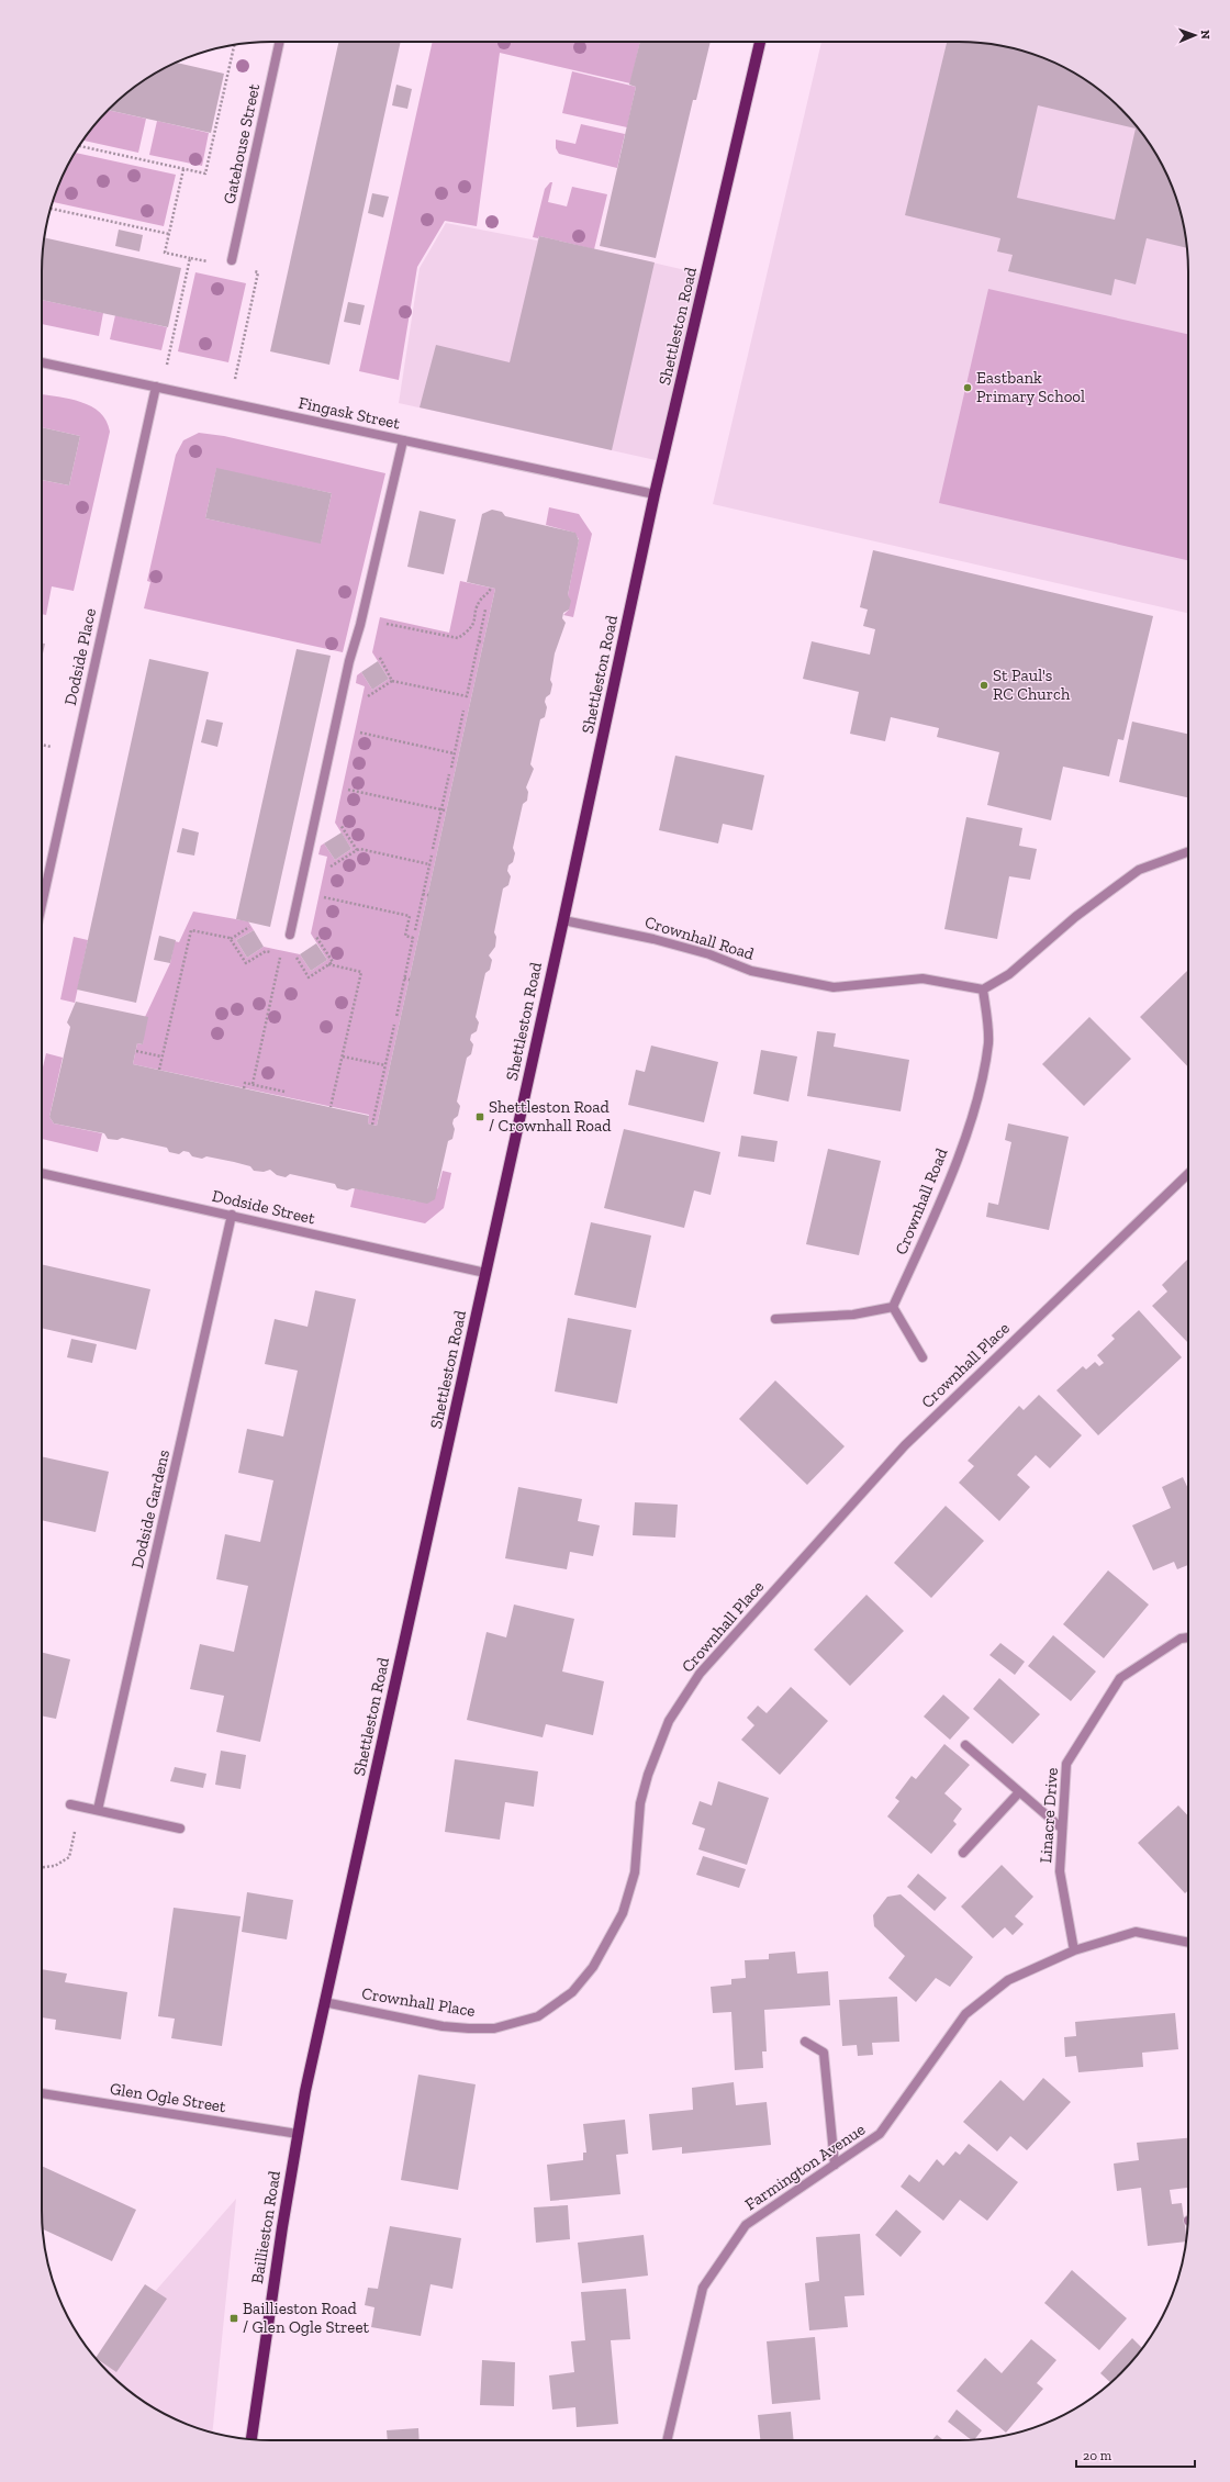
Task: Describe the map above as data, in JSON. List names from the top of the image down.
{
  "streets": {
    "main road": ["Shettleston Road", "Baillieston Road"],
    "street": [
      "Gatehouse Street",
      "Fingask Street",
      "Dodside Place",
      "Crownhall Road",
      "Dodside Street",
      "Crownhall Place",
      "Dodside Gardens",
      "Linacre Drive",
      "Glen Ogle Street",
      "Farmington Avenue"
    ]
  },
  "crossings": [
    ["Shettleston Road", "Fingask Street"],
    ["Shettleston Road", "Crownhall Road"],
    ["Shettleston Road", "Dodside Street"],
    ["Shettleston Road", "Crownhall Place"],
    ["Shettleston Road", "Baillieston Road"],
    ["Fingask Street", "Dodside Place"],
    ["Dodside Street", "Dodside Gardens"],
    ["Linacre Drive", "Farmington Avenue"],
    ["Glen Ogle Street", "Baillieston Road"]
  ],
  "places": {
    "other": ["Eastbank Primary School", "St Paul's RC Church"],
    "transit": ["Shettleston Road / Crownhall Road", "Baillieston Road / Glen Ogle Street"]
  },
  "scale_bar": "20 m",
  "north": "right"
}
